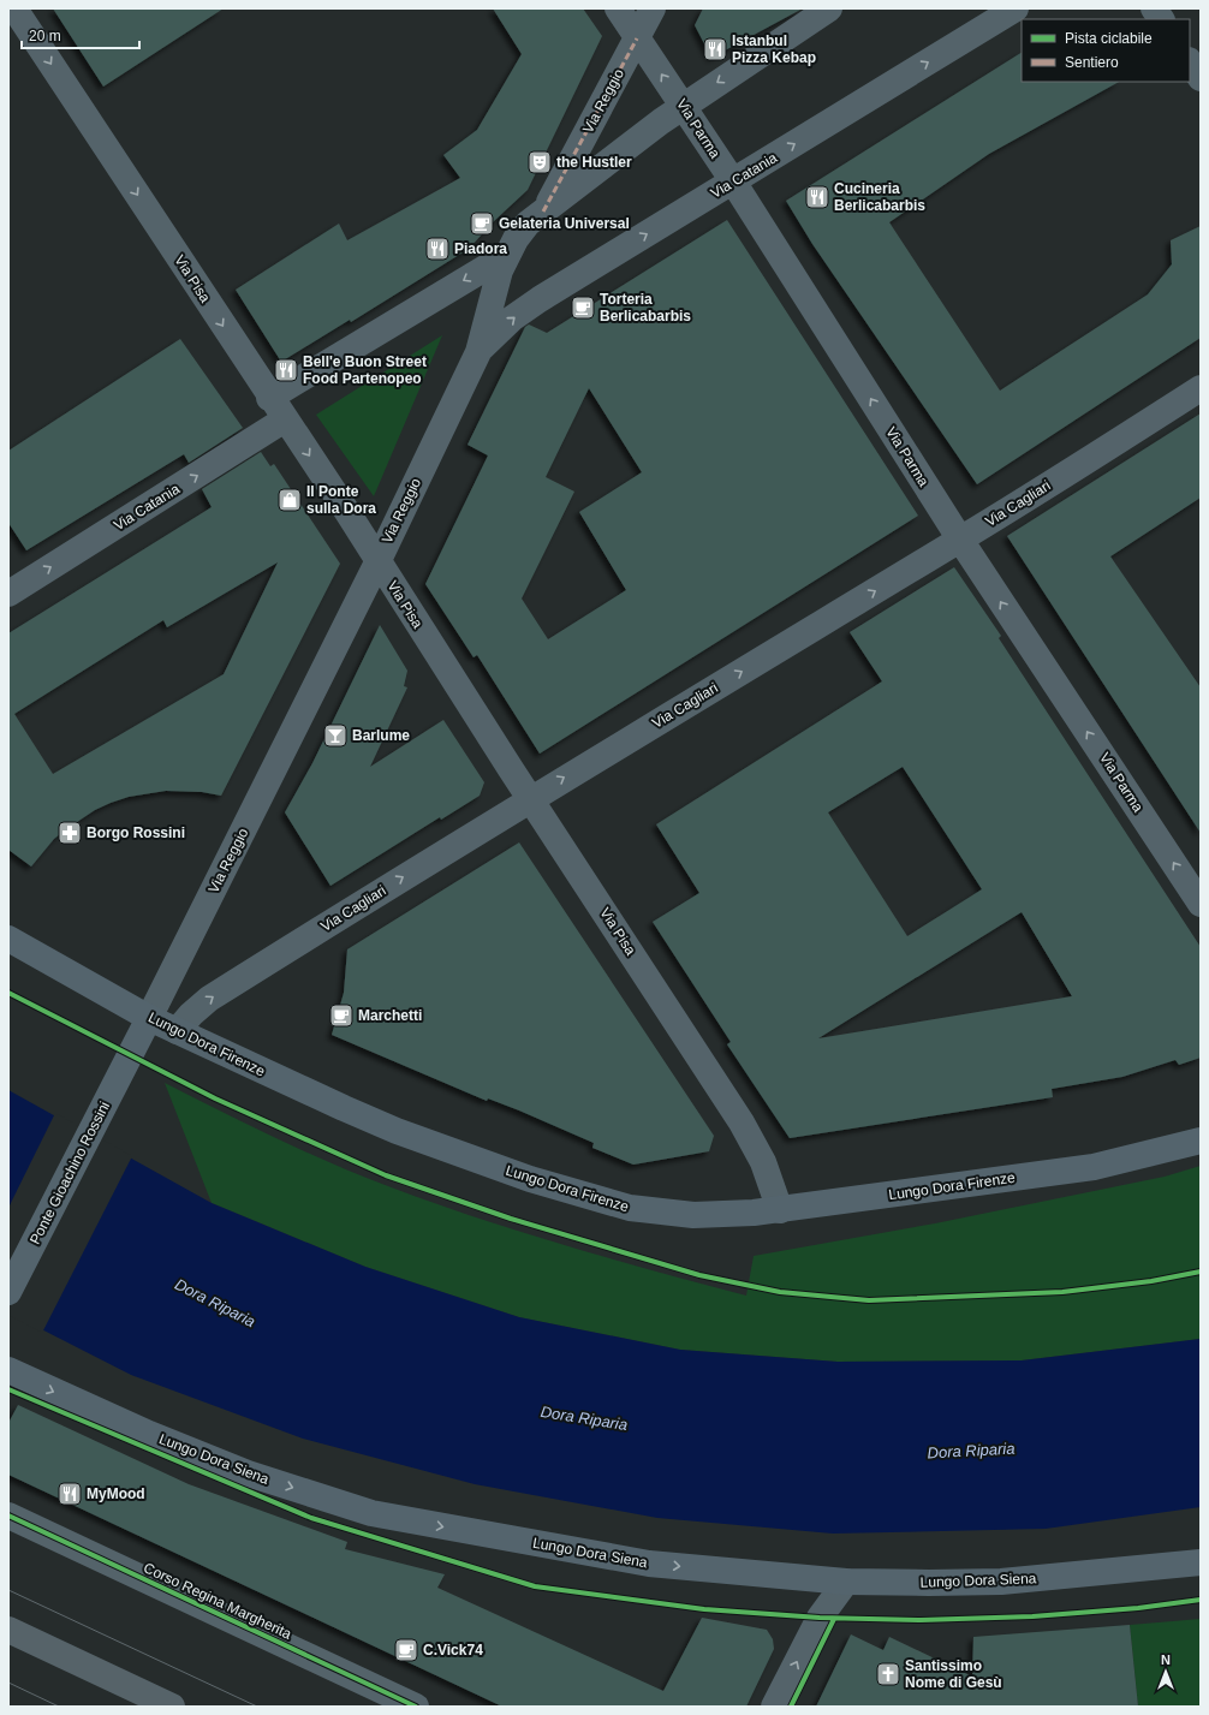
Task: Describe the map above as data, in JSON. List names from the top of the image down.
{
  "streets": {
    "street": [
      "Via Reggio",
      "Via Parma",
      "Via Catania",
      "Via Pisa",
      "Via Cagliari",
      "Lungo Dora Firenze",
      "Ponte Gioachino Rossini",
      "Lungo Dora Siena",
      "Corso Regina Margherita"
    ]
  },
  "crossings": [
    ["Via Reggio", "Via Parma"],
    ["Via Reggio", "Via Catania"],
    ["Via Reggio", "Via Pisa"],
    ["Via Reggio", "Lungo Dora Firenze"],
    ["Via Reggio", "Ponte Gioachino Rossini"],
    ["Via Parma", "Via Catania"],
    ["Via Parma", "Via Cagliari"],
    ["Via Catania", "Via Pisa"],
    ["Via Pisa", "Via Cagliari"],
    ["Via Pisa", "Lungo Dora Firenze"],
    ["Via Cagliari", "Lungo Dora Firenze"],
    ["Lungo Dora Firenze", "Ponte Gioachino Rossini"]
  ],
  "one_way": [
    "Via Parma",
    "Via Pisa",
    "Via Cagliari",
    "Lungo Dora Siena"
  ],
  "water": ["Dora Riparia"],
  "places": {
    "restaurant": [
      "Istanbul Pizza Kebap",
      "Cucineria Berlicabarbis",
      "Piadora",
      "Bell'e Buon Street Food Partenopeo",
      "MyMood"
    ],
    "theatre": ["the Hustler"],
    "cafe": [
      "Gelateria Universal",
      "Torteria Berlicabarbis",
      "Marchetti",
      "C.Vick74"
    ],
    "shop": ["Il Ponte sulla Dora"],
    "bar": ["Barlume"],
    "pharmacy": ["Borgo Rossini"],
    "church": ["Santissimo Nome di Gesù"]
  },
  "legend": ["Pista ciclabile", "Sentiero"],
  "scale_bar": "20 m",
  "north": "top"
}
